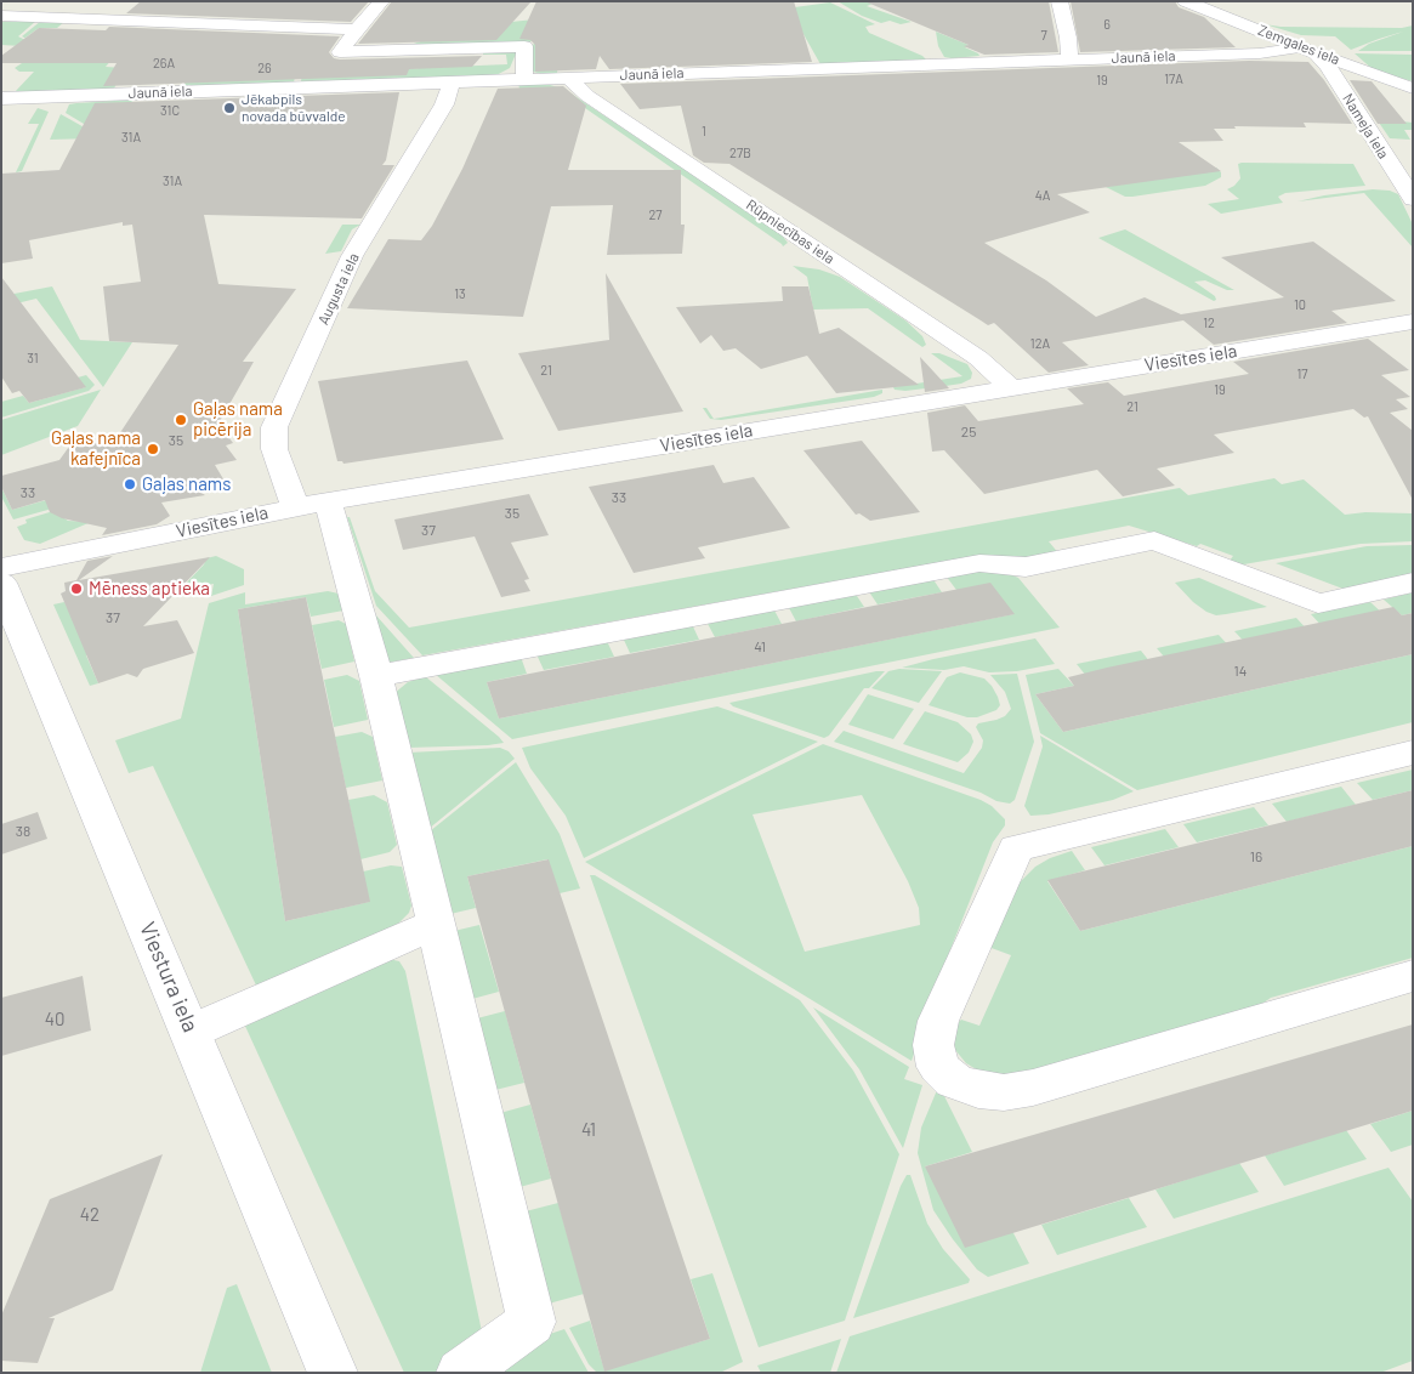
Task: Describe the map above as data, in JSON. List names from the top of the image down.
{
  "streets": {
    "street": [
      "Zemgales iela",
      "Jaunā iela",
      "Nameja iela",
      "Rūpniecības iela",
      "Augusta iela",
      "Viesītes iela",
      "Viestura iela"
    ]
  },
  "crossings": [
    ["Zemgales iela", "Jaunā iela"],
    ["Zemgales iela", "Nameja iela"],
    ["Jaunā iela", "Nameja iela"],
    ["Jaunā iela", "Rūpniecības iela"],
    ["Jaunā iela", "Augusta iela"],
    ["Rūpniecības iela", "Viesītes iela"],
    ["Augusta iela", "Viesītes iela"]
  ],
  "places": [
    "Jēkabpils novada būvvalde",
    "Gaļas nama picērija",
    "Gaļas nama kafejnīca",
    "Gaļas nams",
    "Mēness aptieka"
  ],
  "house_numbers": [
    "6",
    "7",
    "26A",
    "26",
    "17A",
    "19",
    "31C",
    "1",
    "31A",
    "27B",
    "31A",
    "4A",
    "27",
    "13",
    "10",
    "12",
    "12A",
    "31",
    "21",
    "17",
    "19",
    "21",
    "25",
    "35",
    "33",
    "33",
    "35",
    "37",
    "37",
    "41",
    "14",
    "38",
    "16",
    "40",
    "41",
    "42"
  ]
}
